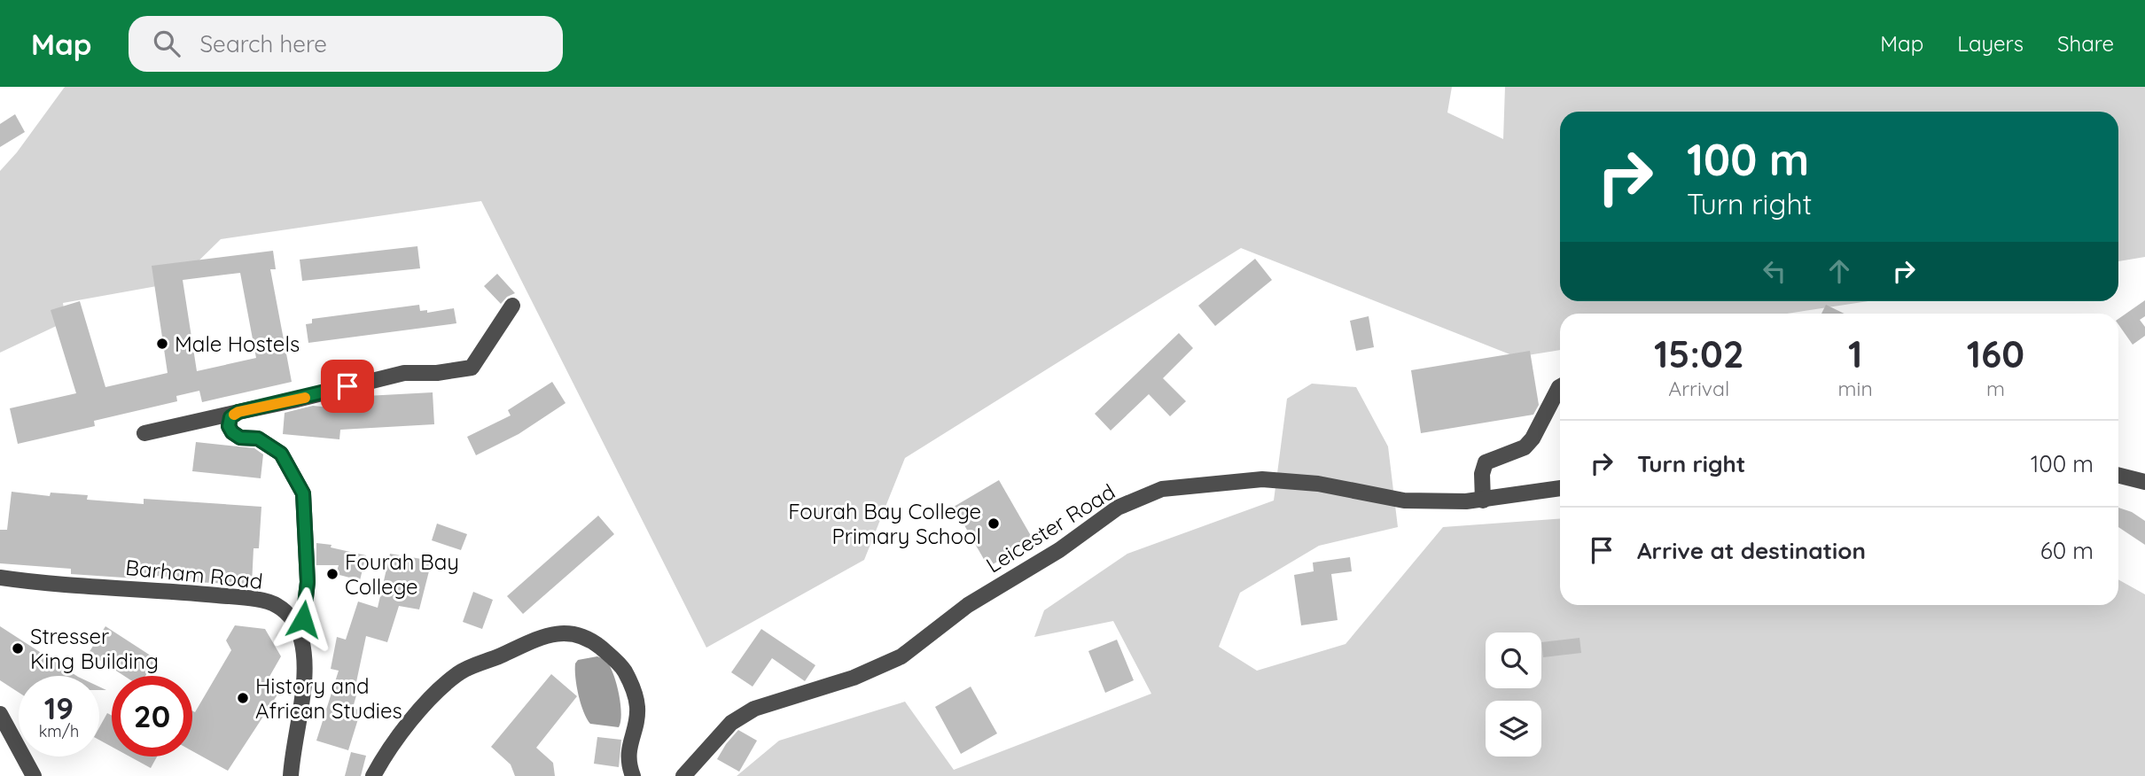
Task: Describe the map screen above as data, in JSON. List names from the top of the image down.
{
  "streets": {
    "street": ["Leicester Road", "Barham Road"]
  },
  "places": [
    "Male Hostels",
    "Fourah Bay College Primary School",
    "Fourah Bay College",
    "Stresser King Building",
    "History and African Studies"
  ],
  "page": {
    "header": "Map",
    "search": "Search here",
    "nav": ["Map", "Layers", "Share"],
    "turn": ["100 m", "Turn right"],
    "eta": [
      "15:02",
      "Arrival",
      "1",
      "min",
      "160",
      "m"
    ],
    "list": [
      {
        "name": "Turn right",
        "value": "100 m"
      },
      {
        "name": "Arrive at destination",
        "value": "60 m"
      }
    ],
    "speed": "19 km/h",
    "limit": "20"
  }
}
